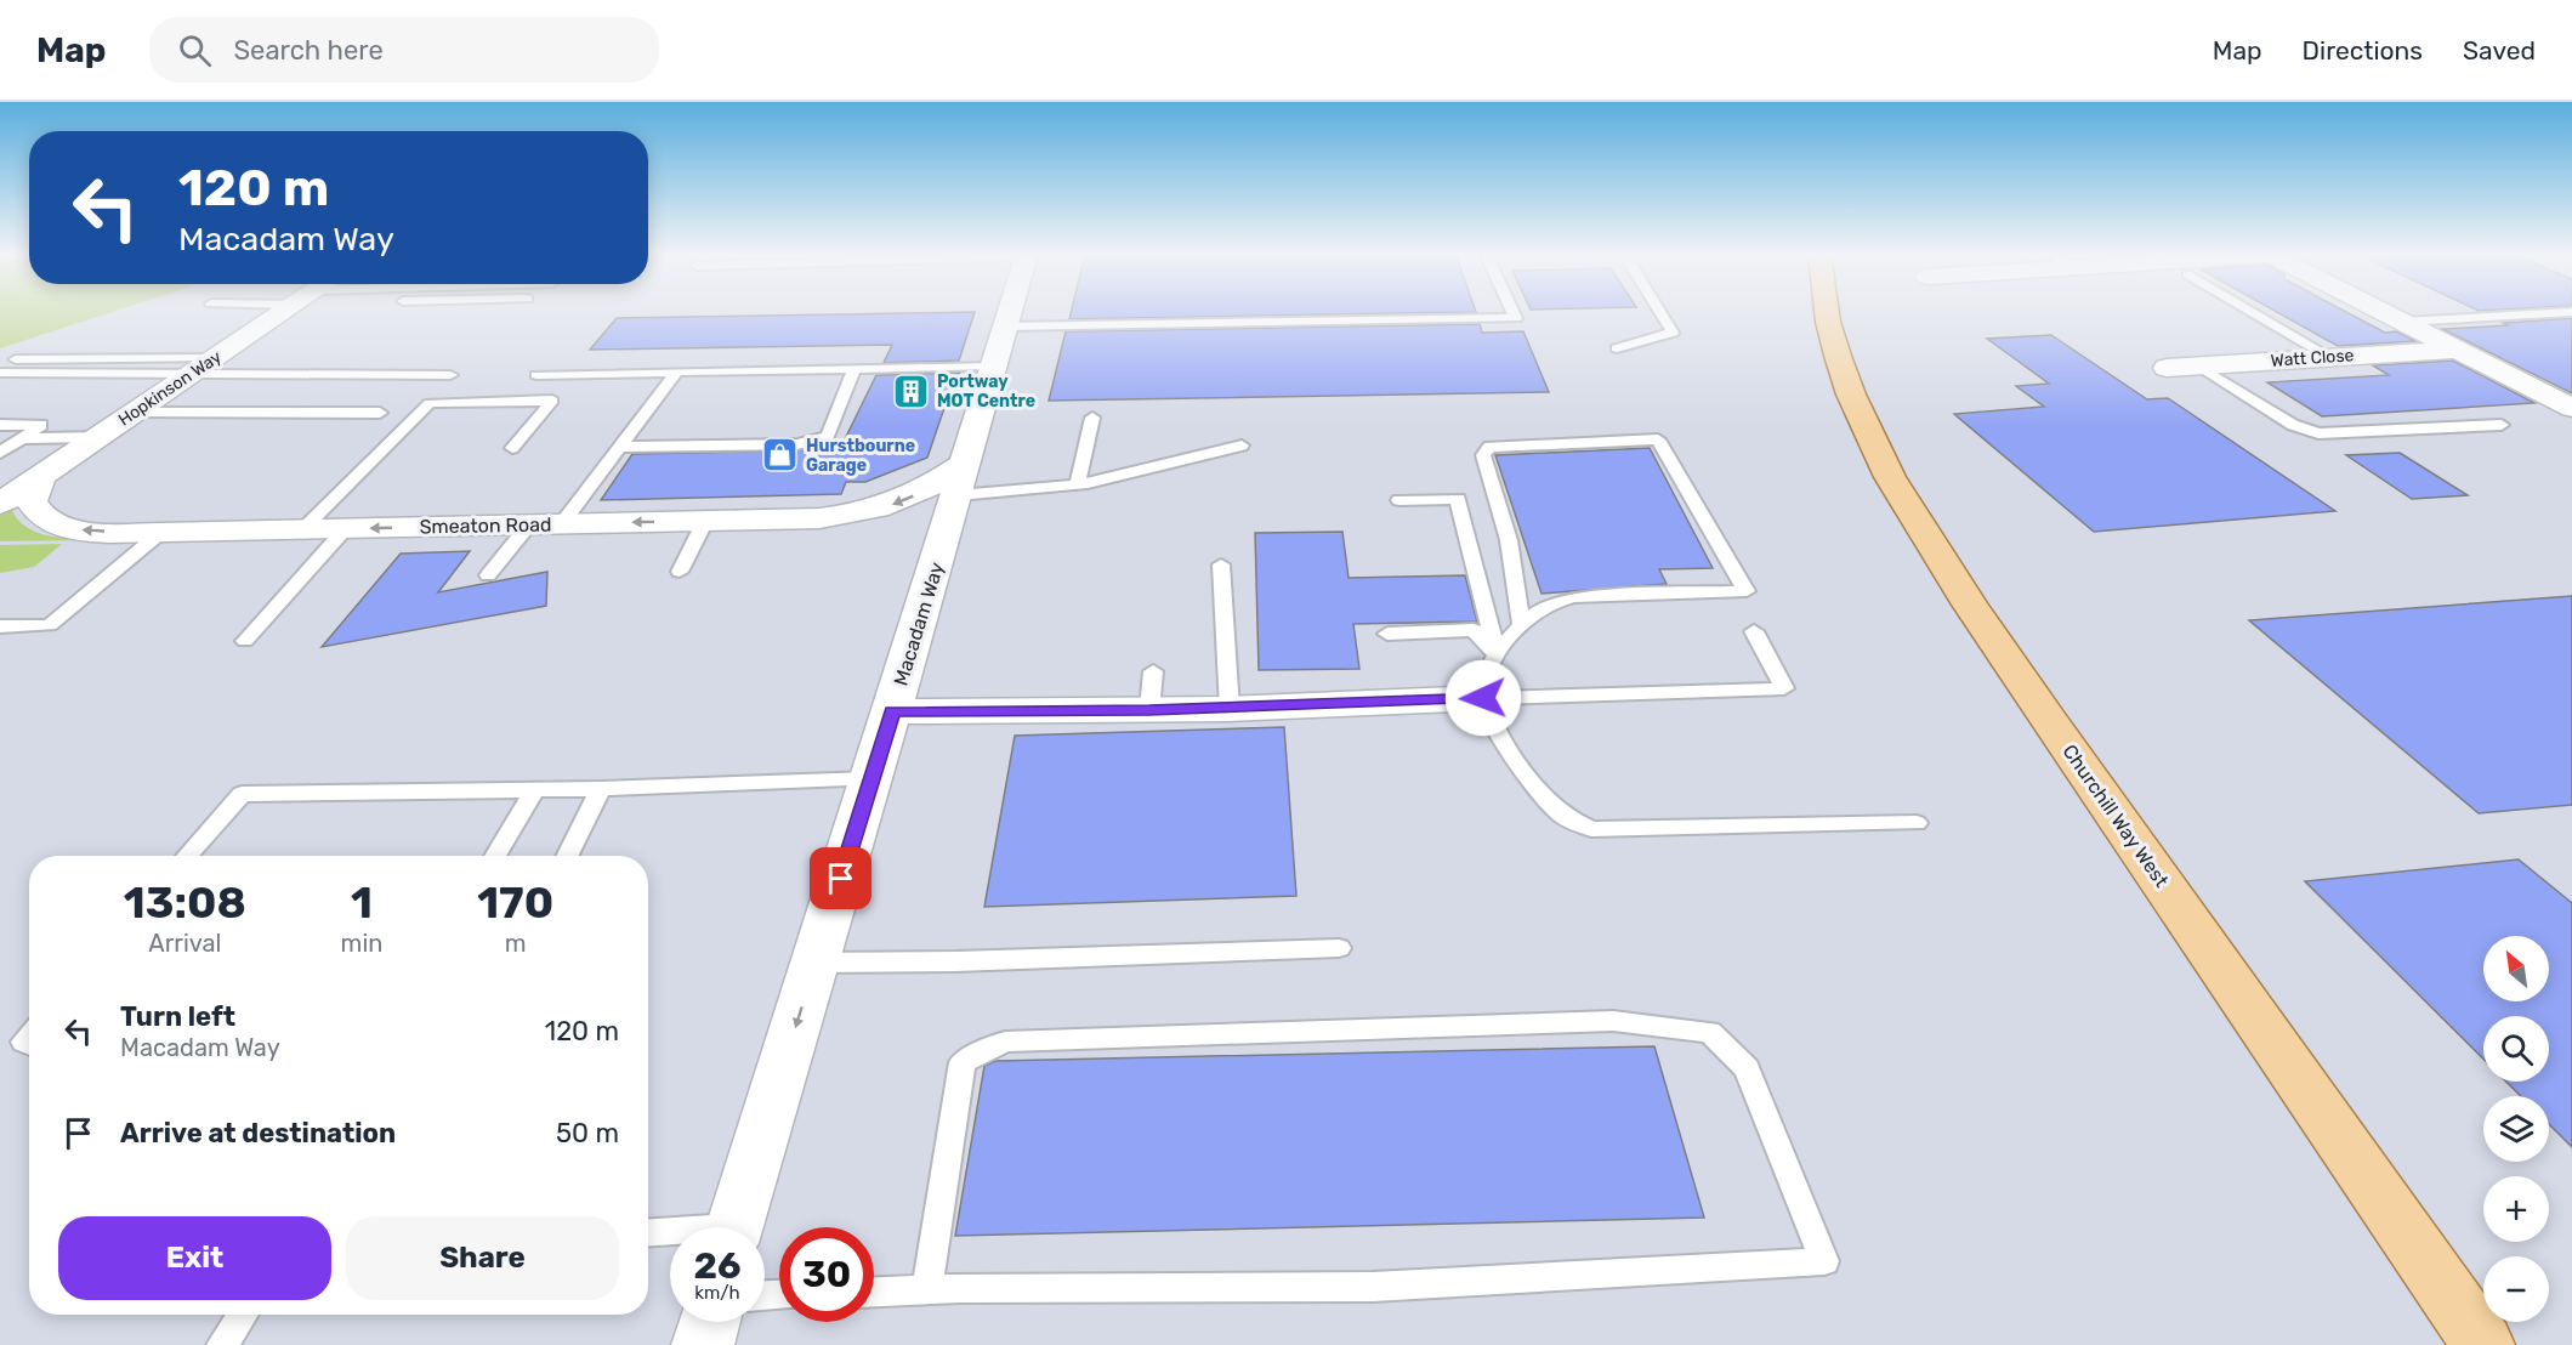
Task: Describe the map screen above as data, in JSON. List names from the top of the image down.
{
  "streets": {
    "main road": ["Churchill Way West"],
    "street": [
      "Watt Close",
      "Hopkinson Way",
      "Smeaton Road",
      "Macadam Way"
    ]
  },
  "crossings": [
    ["Hopkinson Way", "Smeaton Road"],
    ["Smeaton Road", "Macadam Way"]
  ],
  "one_way": ["Smeaton Road"],
  "places": {
    "building": ["Portway MOT Centre"],
    "shop": ["Hurstbourne Garage"]
  },
  "north": "top left",
  "page": {
    "header": "Map",
    "search": "Search here",
    "nav": ["Map", "Directions", "Saved"],
    "turn": ["120 m", "Macadam Way"],
    "eta": [
      "13:08",
      "Arrival",
      "1",
      "min",
      "170",
      "m"
    ],
    "map_buttons": ["+", "−"],
    "list": [
      {
        "name": "Turn left",
        "note": "Macadam Way",
        "value": "120 m"
      },
      {
        "name": "Arrive at destination",
        "value": "50 m"
      }
    ],
    "buttons": ["Exit", "Share"],
    "speed": "26 km/h",
    "limit": "30"
  }
}
